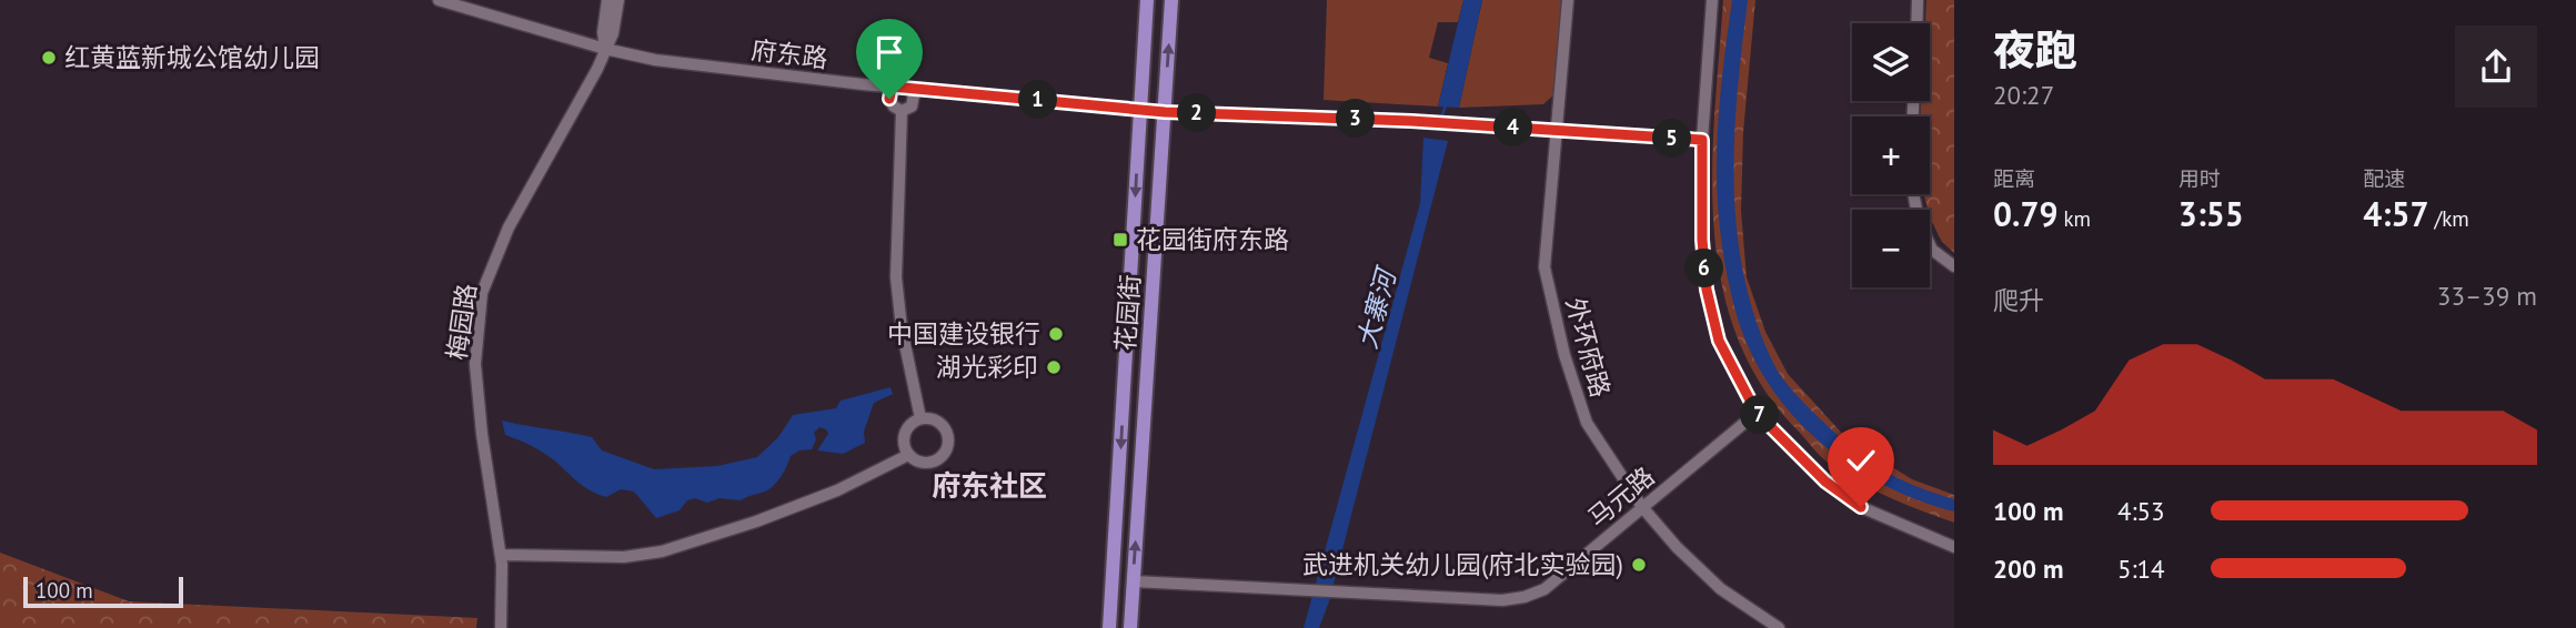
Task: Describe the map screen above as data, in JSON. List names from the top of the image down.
{
  "streets": {
    "main road": ["花园街"],
    "street": [
      "府东路",
      "梅园路",
      "外环府路",
      "马元路"
    ]
  },
  "crossings": [
    ["府东路", "花园街"],
    ["府东路", "梅园路"],
    ["府东路", "外环府路"],
    ["花园街", "马元路"],
    ["外环府路", "马元路"]
  ],
  "districts": ["府东社区"],
  "water": ["大寨河"],
  "places": {
    "other": [
      "红黄蓝新城公馆幼儿园",
      "中国建设银行",
      "湖光彩印",
      "武进机关幼儿园(府北实验园)"
    ],
    "transit": ["花园街府东路"]
  },
  "scale_bar": "100 m",
  "page": {
    "heading": ["夜跑", "20:27"],
    "map_buttons": ["+", "−"],
    "pins": [
      "1",
      "2",
      "3",
      "4",
      "5",
      "6",
      "7"
    ],
    "stats": [
      ["距离", "0.79 km"],
      ["用时", "3:55"],
      ["配速", "4:57 /km"]
    ],
    "chart": ["爬升", "33–39 m"],
    "list": [
      {
        "name": "100 m",
        "note": "4:53"
      },
      {
        "name": "200 m",
        "note": "5:14"
      }
    ],
    "scale": "100 m"
  }
}
